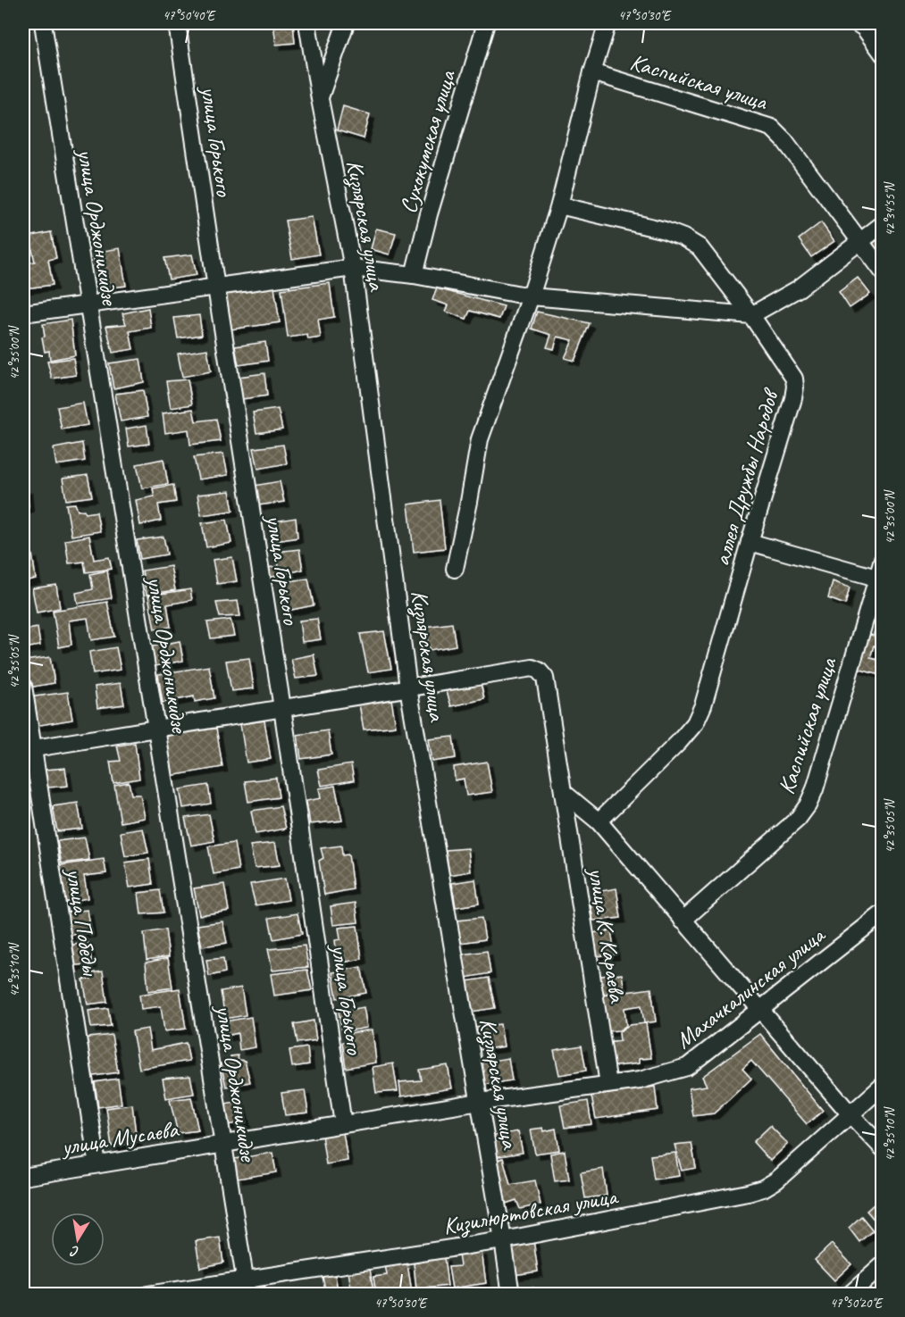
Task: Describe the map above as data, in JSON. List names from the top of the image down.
{
  "streets": {
    "street": [
      "Каспийская улица",
      "улица Горького",
      "Сухокумская улица",
      "Кизлярская улица",
      "улица Орджоникидзе",
      "аллея Дружбы Народов",
      "улица Победы",
      "улица К. Караева",
      "Махачкалинская улица",
      "улица Мусаева",
      "Кизилюртовская улица"
    ]
  },
  "crossings": [
    ["улица Горького", "Махачкалинская улица"],
    ["Кизлярская улица", "улица К. Караева"],
    ["Кизлярская улица", "Махачкалинская улица"],
    ["Кизлярская улица", "Кизилюртовская улица"],
    ["улица Орджоникидзе", "Махачкалинская улица"],
    ["улица Орджоникидзе", "улица Мусаева"],
    ["улица Орджоникидзе", "Кизилюртовская улица"],
    ["улица Победы", "улица Мусаева"],
    ["улица К. Караева", "Махачкалинская улица"],
    ["Махачкалинская улица", "улица Мусаева"]
  ],
  "north": "bottom",
  "coordinates": [
    "47°50'40\"E",
    "47°50'30\"E",
    "42°34'55\"N",
    "42°35'00\"N",
    "42°35'05\"N",
    "42°35'10\"N",
    "47°50'20\"E"
  ]
}
